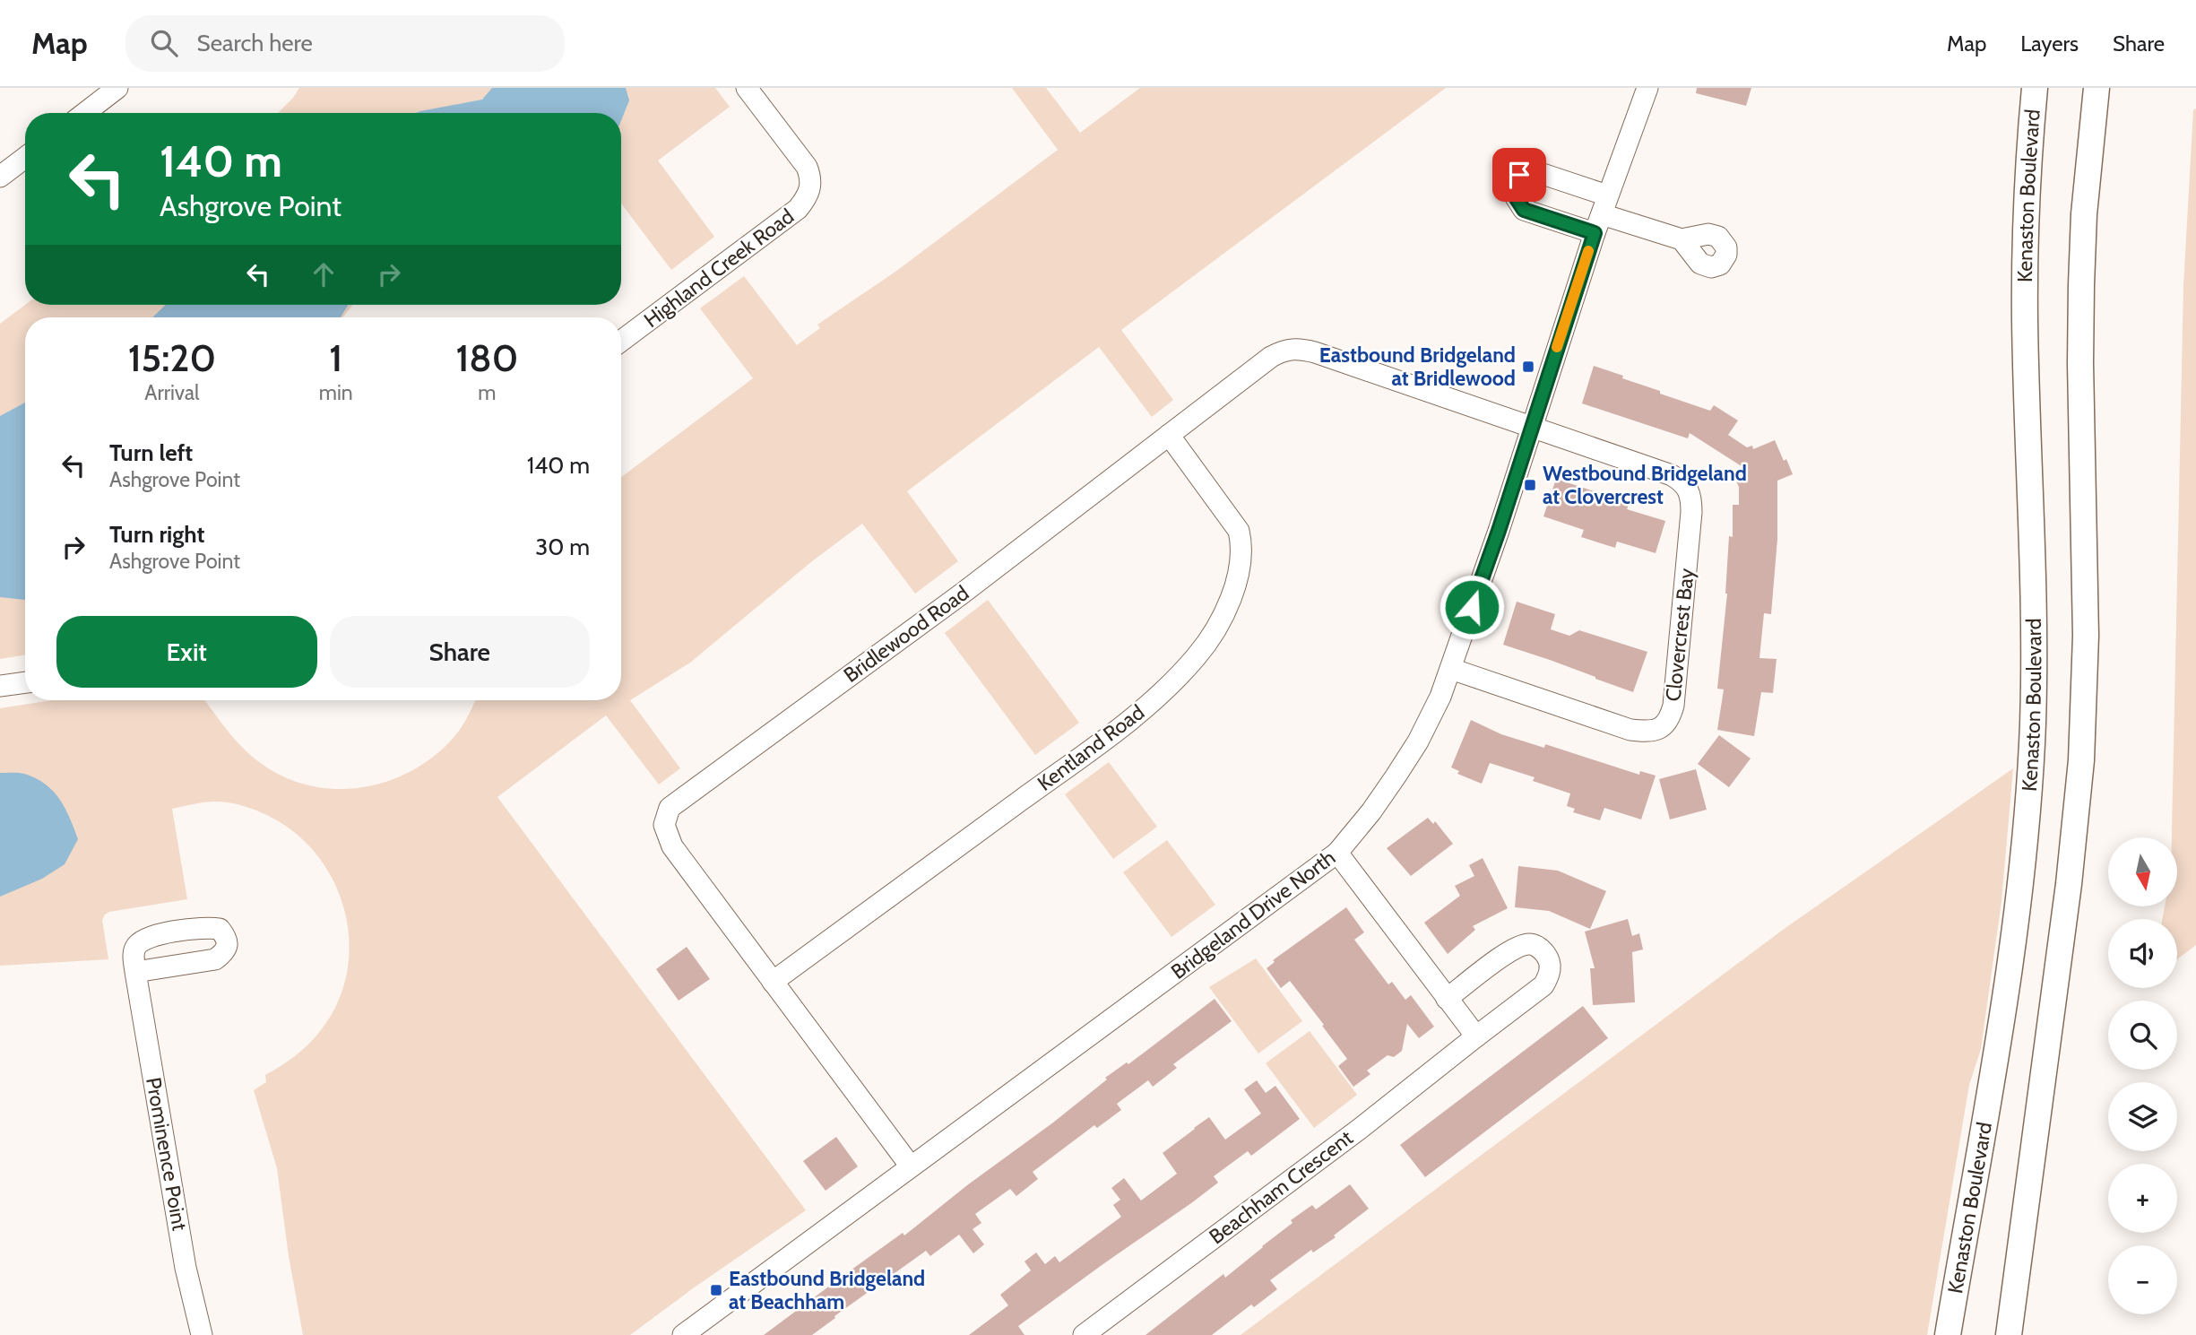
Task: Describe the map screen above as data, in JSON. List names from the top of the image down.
{
  "streets": {
    "main road": ["Kenaston Boulevard"],
    "street": [
      "Highland Creek Road",
      "Bridlewood Road",
      "Clovercrest Bay",
      "Kentland Road",
      "Bridgeland Drive North",
      "Prominence Point",
      "Beachham Crescent"
    ]
  },
  "crossings": [
    ["Bridlewood Road", "Clovercrest Bay"],
    ["Bridlewood Road", "Kentland Road"],
    ["Bridlewood Road", "Bridgeland Drive North"],
    ["Clovercrest Bay", "Bridgeland Drive North"]
  ],
  "places": {
    "transit": ["Eastbound Bridgeland at Bridlewood", "Westbound Bridgeland at Clovercrest", "Eastbound Bridgeland at Beachham"]
  },
  "north": "bottom",
  "page": {
    "header": "Map",
    "search": "Search here",
    "nav": ["Map", "Layers", "Share"],
    "turn": ["140 m", "Ashgrove Point"],
    "eta": [
      "15:20",
      "Arrival",
      "1",
      "min",
      "180",
      "m"
    ],
    "list": [
      {
        "name": "Turn left",
        "note": "Ashgrove Point",
        "value": "140 m"
      },
      {
        "name": "Turn right",
        "note": "Ashgrove Point",
        "value": "30 m"
      }
    ],
    "buttons": ["Exit", "Share"],
    "map_buttons": ["+", "−"]
  }
}
